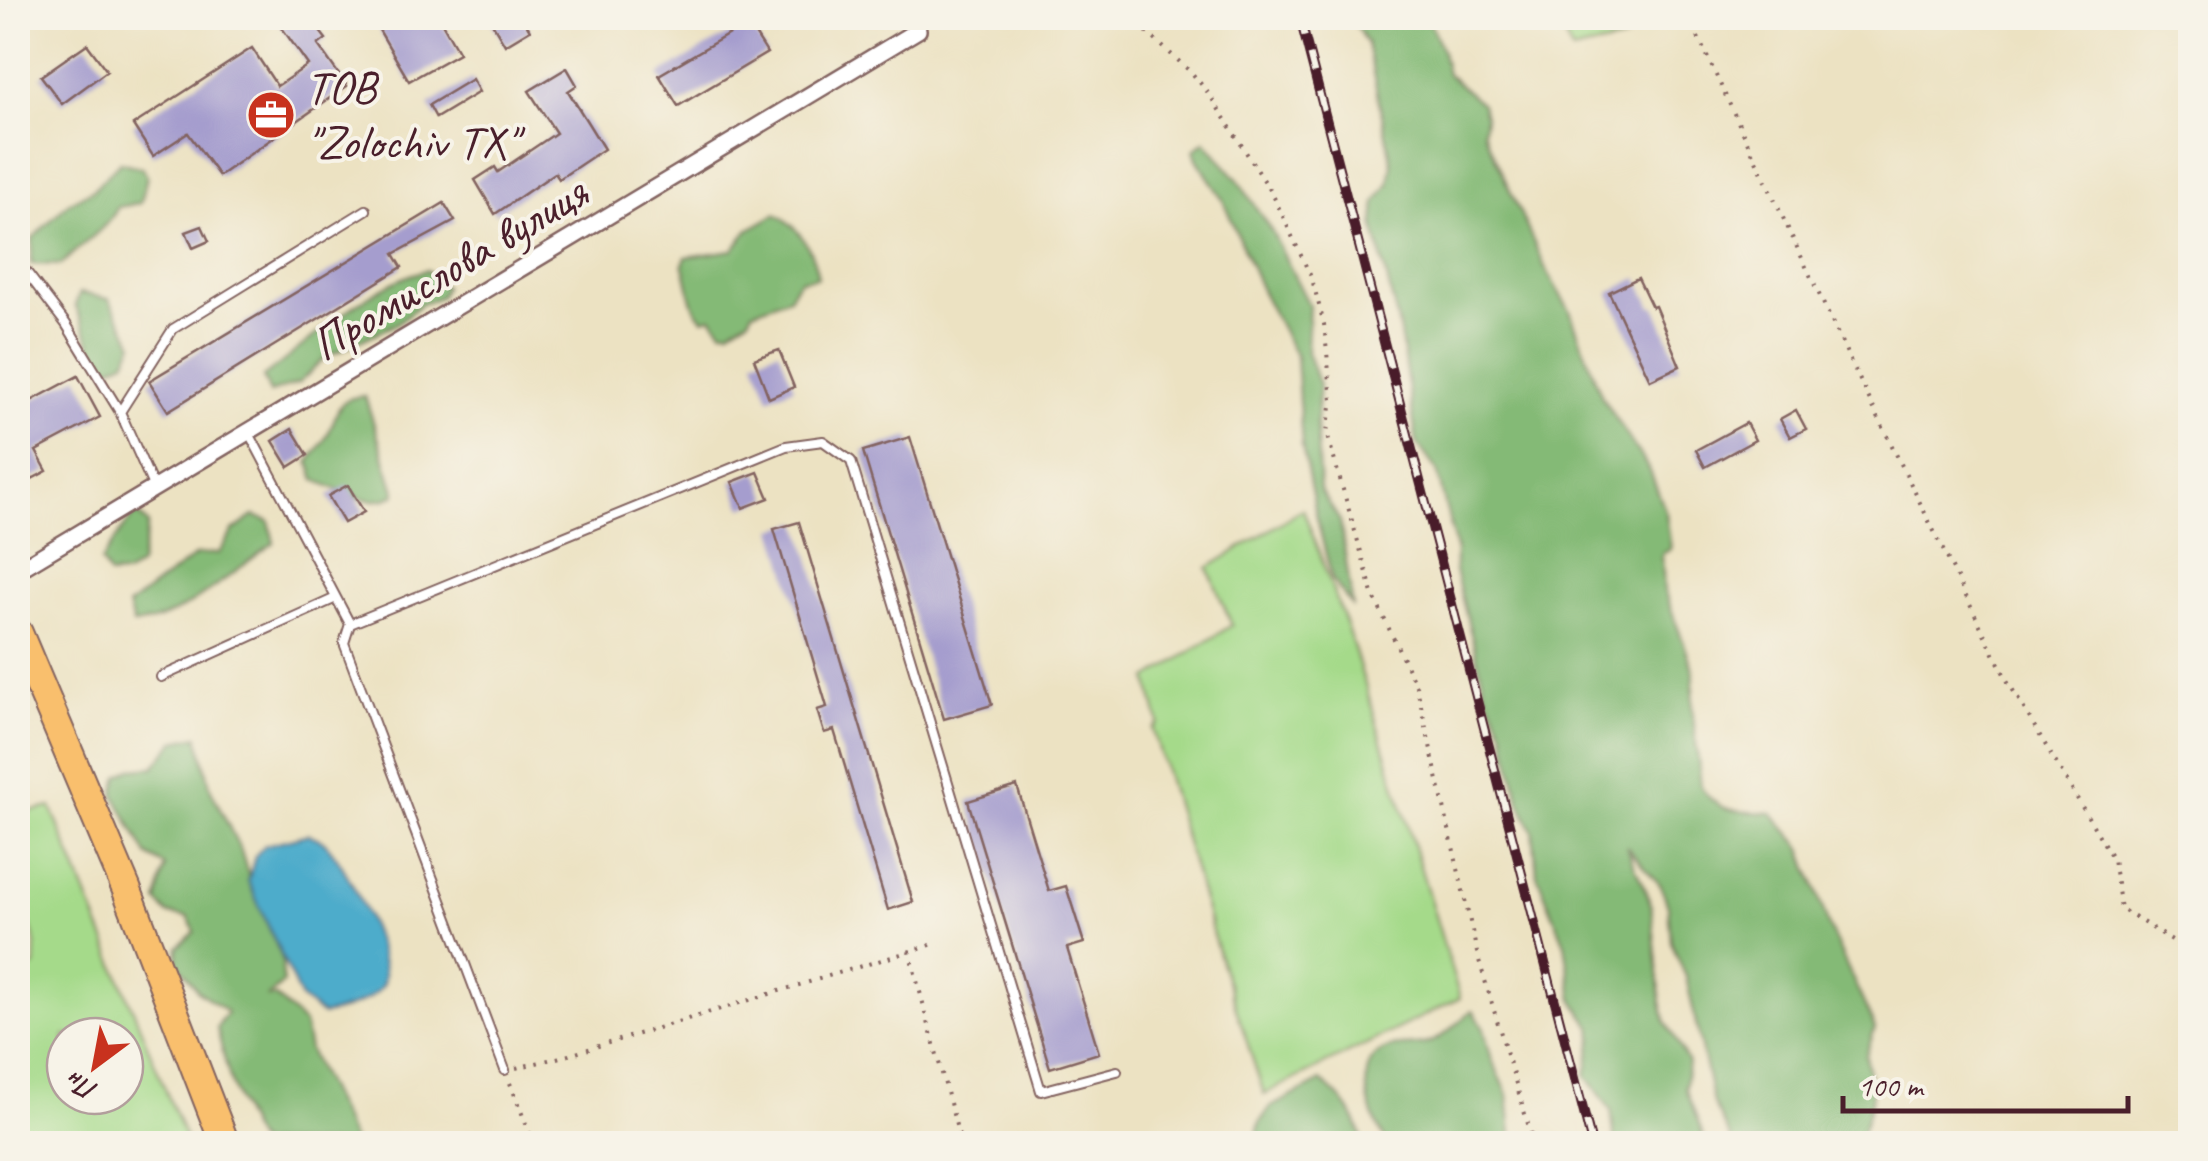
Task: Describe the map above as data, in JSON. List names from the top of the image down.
{
  "streets": {
    "street": ["Промислова вулиця"]
  },
  "places": {
    "office": ["ТОВ \"Zolochiv TX\""]
  },
  "scale_bar": "100 m",
  "north": "bottom left"
}
